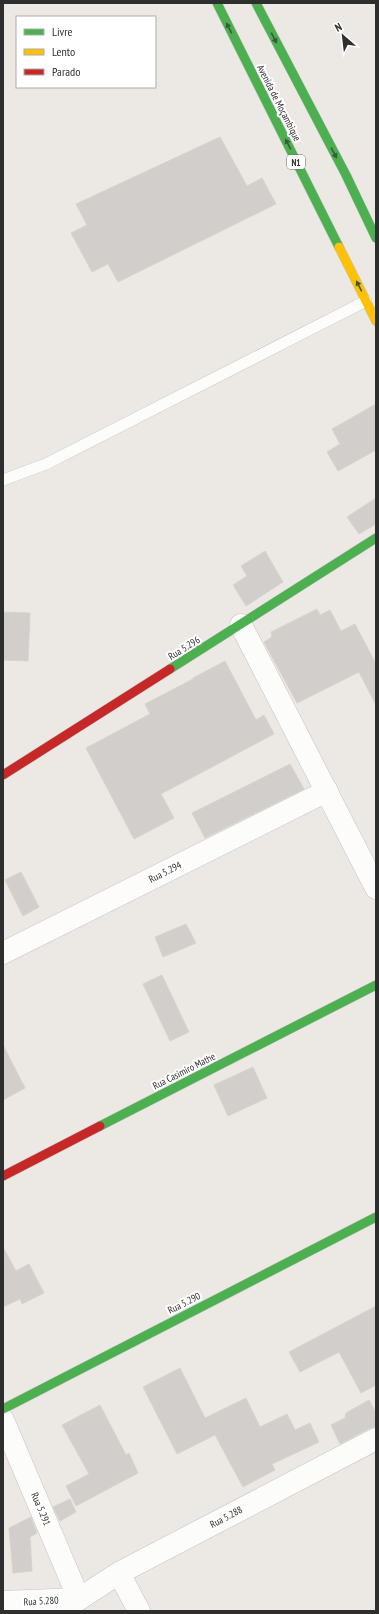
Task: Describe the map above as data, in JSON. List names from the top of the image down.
{
  "streets": {
    "main road": [
      "Avenida de Moçambique",
      "N1",
      "Rua 5.296",
      "Rua Casimiro Mathe",
      "Rua 5.290"
    ],
    "street": [
      "Rua 5.294",
      "Rua 5.291",
      "Rua 5.288",
      "Rua 5.280"
    ]
  },
  "crossings": [
    ["Rua 5.291", "Rua 5.288"],
    ["Rua 5.291", "Rua 5.280"],
    ["Rua 5.288", "Rua 5.280"]
  ],
  "legend": ["Livre", "Lento", "Parado"],
  "north": "top left"
}
